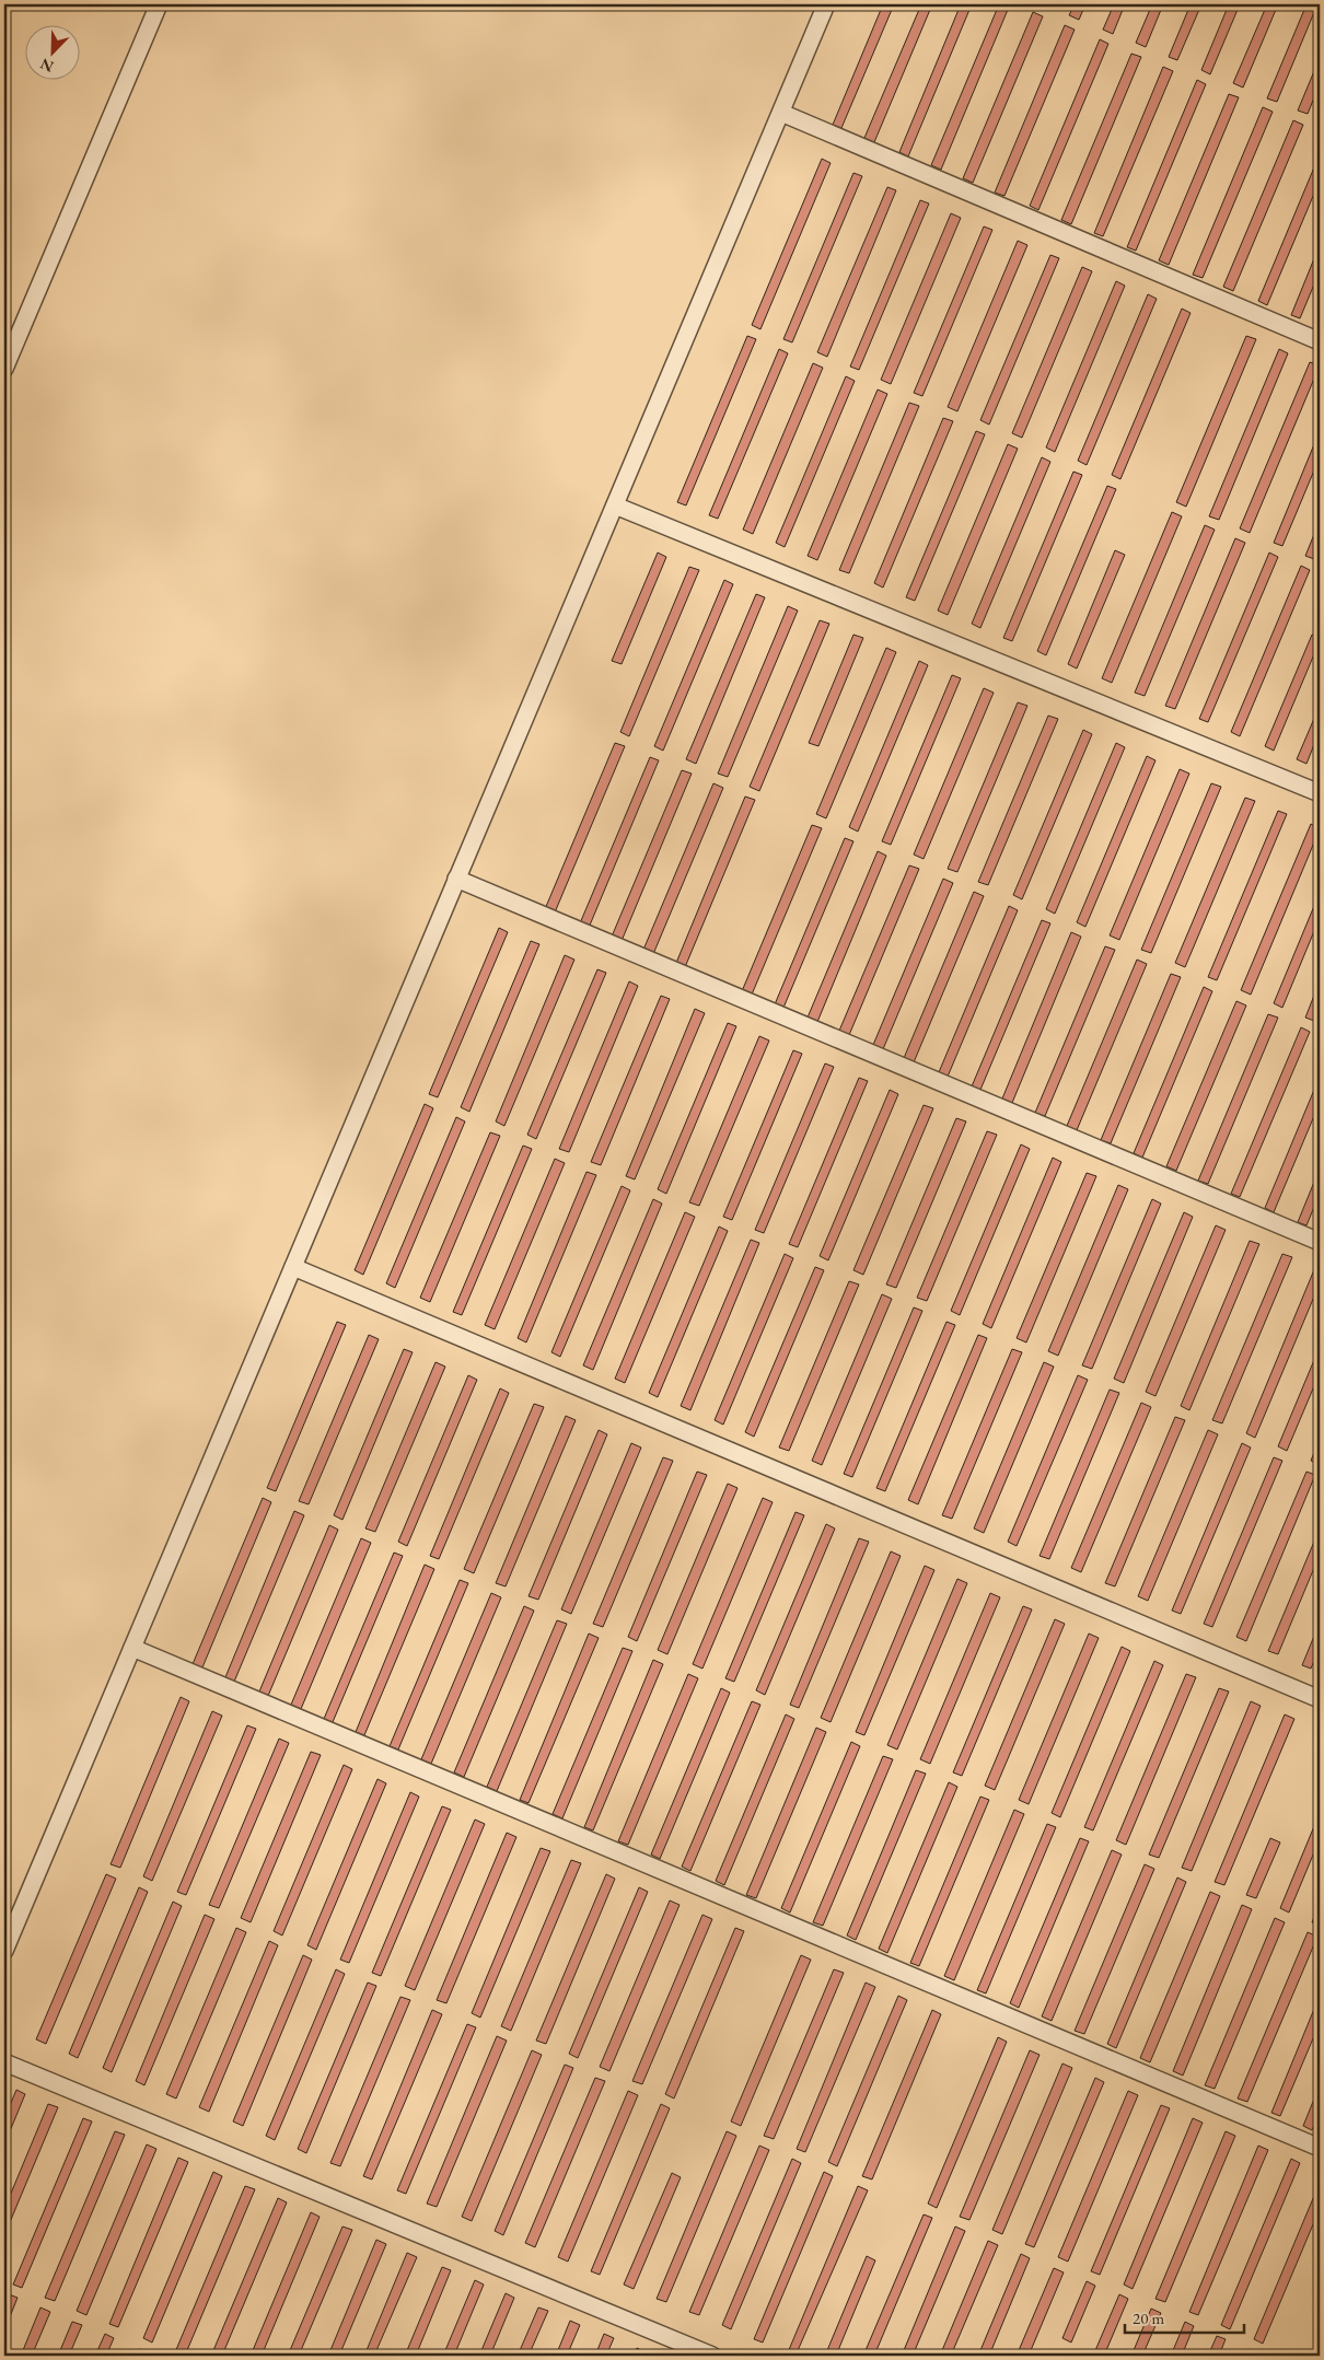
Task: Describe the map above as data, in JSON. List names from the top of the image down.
{
  "scale_bar": "20 m",
  "north": "bottom left"
}
